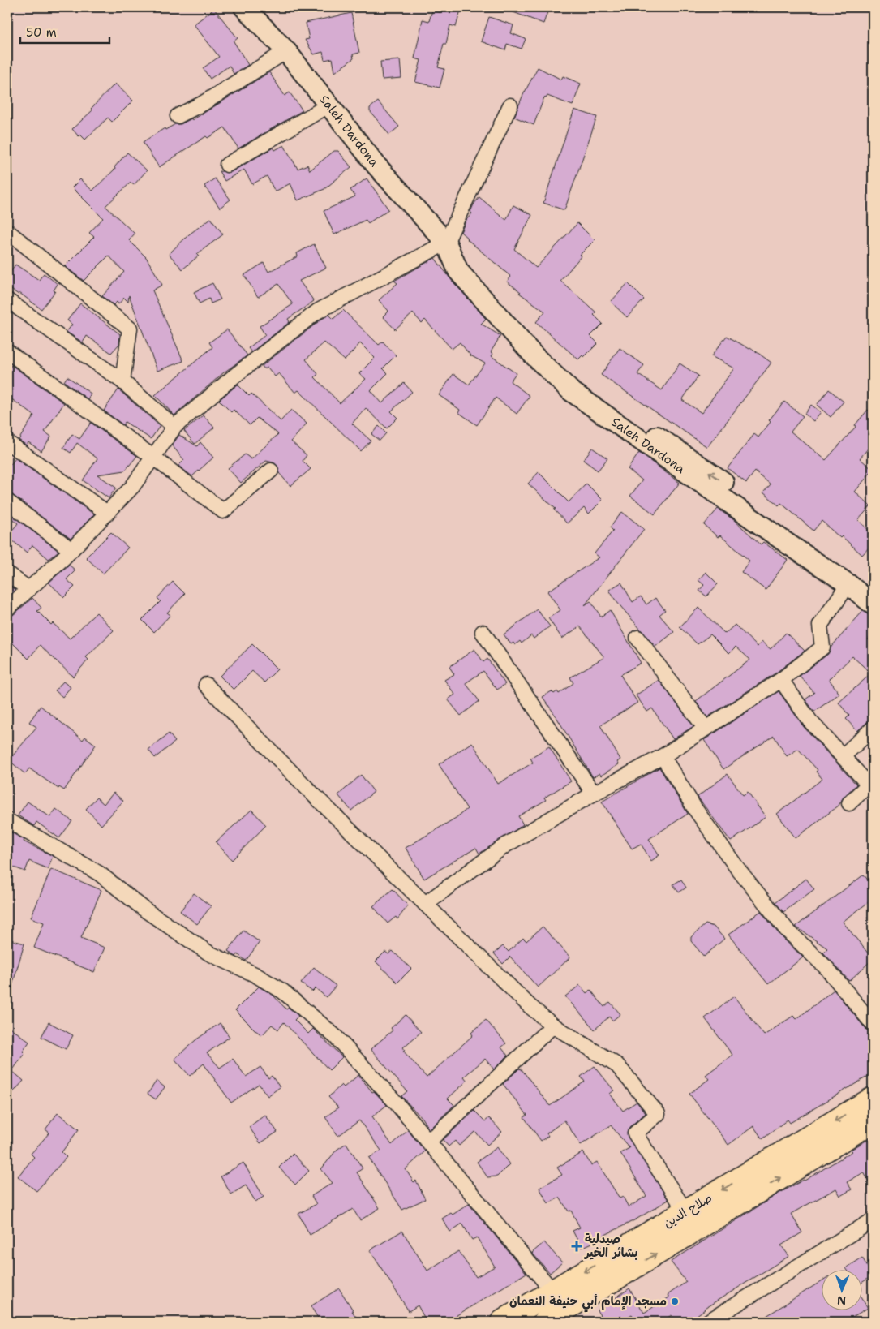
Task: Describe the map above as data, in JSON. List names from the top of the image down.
{
  "streets": {
    "highway": ["صلاح الدين"],
    "street": ["Saleh Dardona"]
  },
  "places": {
    "health": ["صيدلية بشائر الخير"],
    "other": ["مسجد الإمام أبي حنيفة النعمان"]
  },
  "scale_bar": "50 m",
  "north": "bottom"
}
